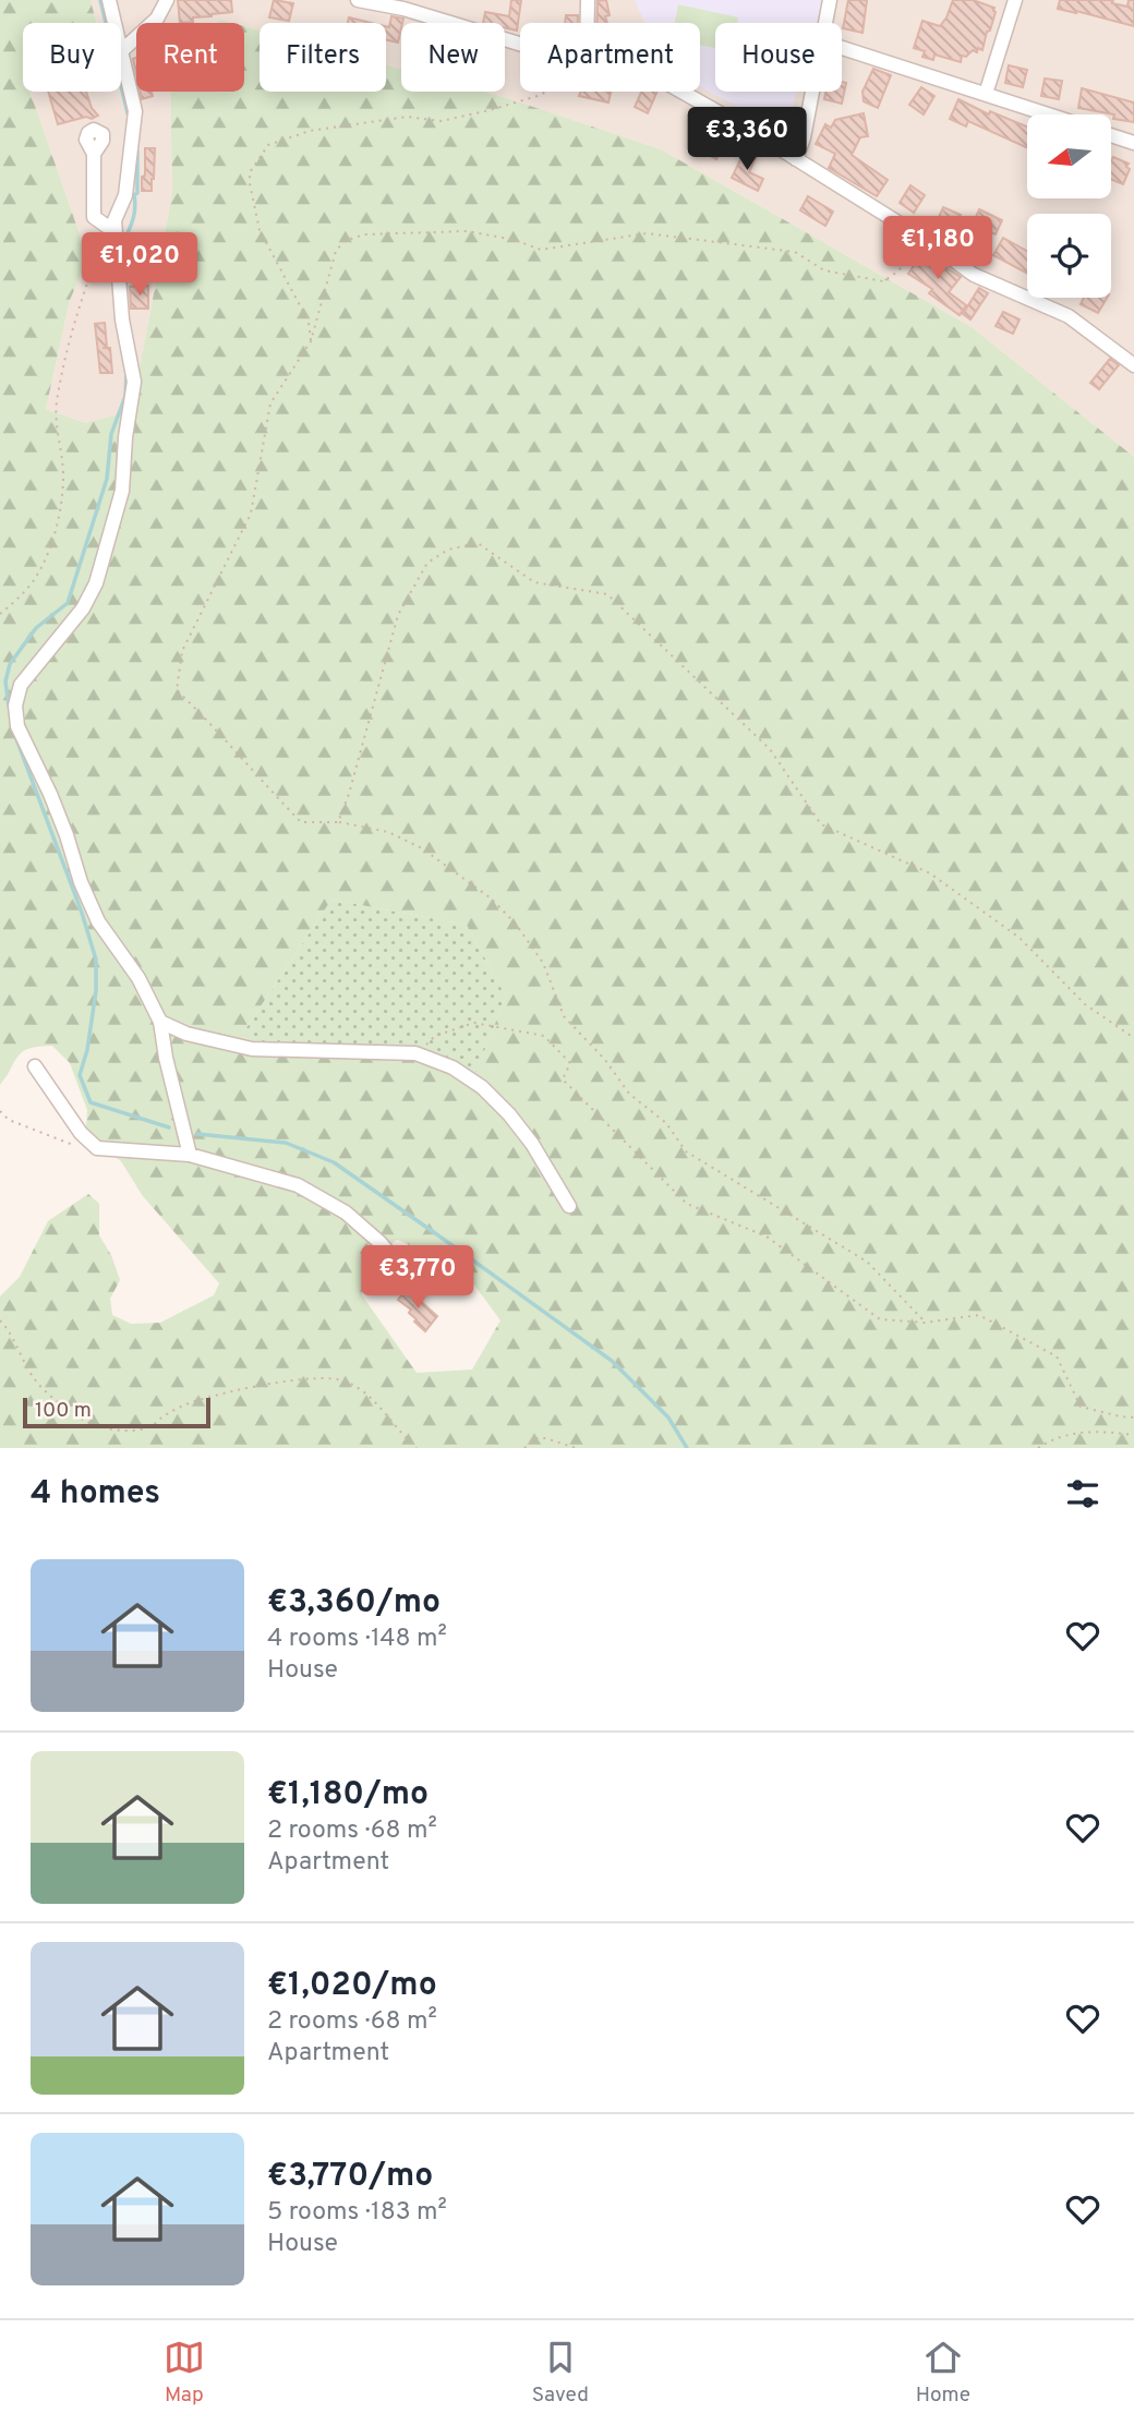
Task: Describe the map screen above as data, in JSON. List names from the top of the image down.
{
  "scale_bar": "100 m",
  "north": "left",
  "page": {
    "chip": [
      "Buy",
      "Rent",
      "Filters",
      "New",
      "Apartment",
      "House"
    ],
    "price": [
      "€3,360",
      "€1,180",
      "€1,020",
      "€3,770"
    ],
    "scale": "100 m",
    "heading": "4 homes",
    "list": [
      {
        "name": "€3,360/mo",
        "note": "4 rooms · 148 m² · House"
      },
      {
        "name": "€1,180/mo",
        "note": "2 rooms · 68 m² · Apartment"
      },
      {
        "name": "€1,020/mo",
        "note": "2 rooms · 68 m² · Apartment"
      },
      {
        "name": "€3,770/mo",
        "note": "5 rooms · 183 m² · House"
      }
    ],
    "tabs": ["Map", "Saved", "Home"]
  }
}
